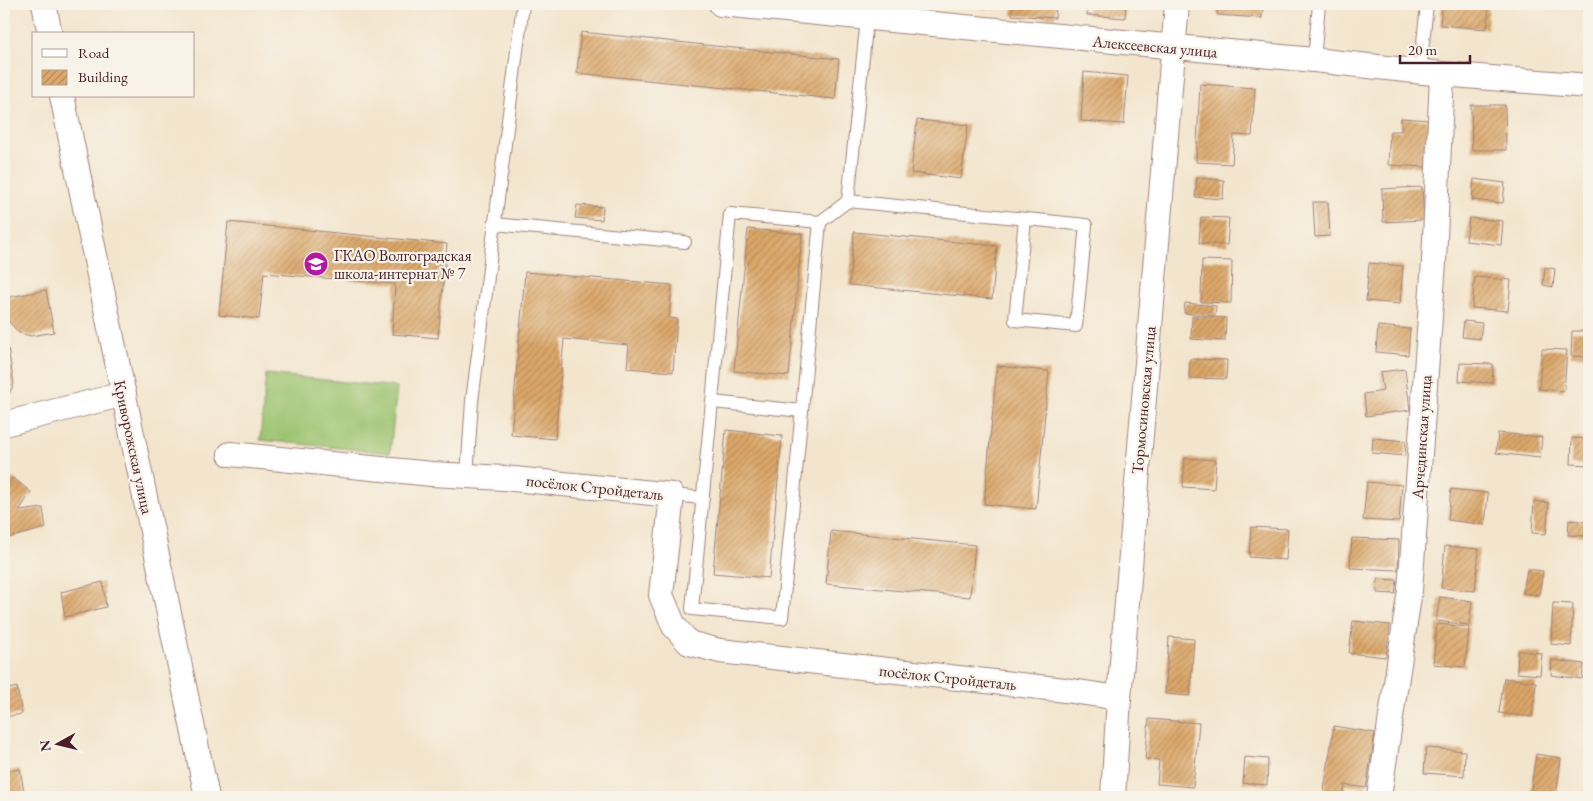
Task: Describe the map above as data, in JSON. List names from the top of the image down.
{
  "streets": {
    "street": [
      "Алексеевская улица",
      "Тормосиновская улица",
      "Арчединская улица",
      "Криворожская улица",
      "посёлок Стройдеталь"
    ]
  },
  "crossings": [
    ["Алексеевская улица", "Тормосиновская улица"],
    ["Алексеевская улица", "Арчединская улица"],
    ["Тормосиновская улица", "посёлок Стройдеталь"]
  ],
  "places": {
    "school or university": ["ГКАО Волгоградская школа-интернат № 7"]
  },
  "legend": ["Road", "Building"],
  "scale_bar": "20 m",
  "north": "left"
}
